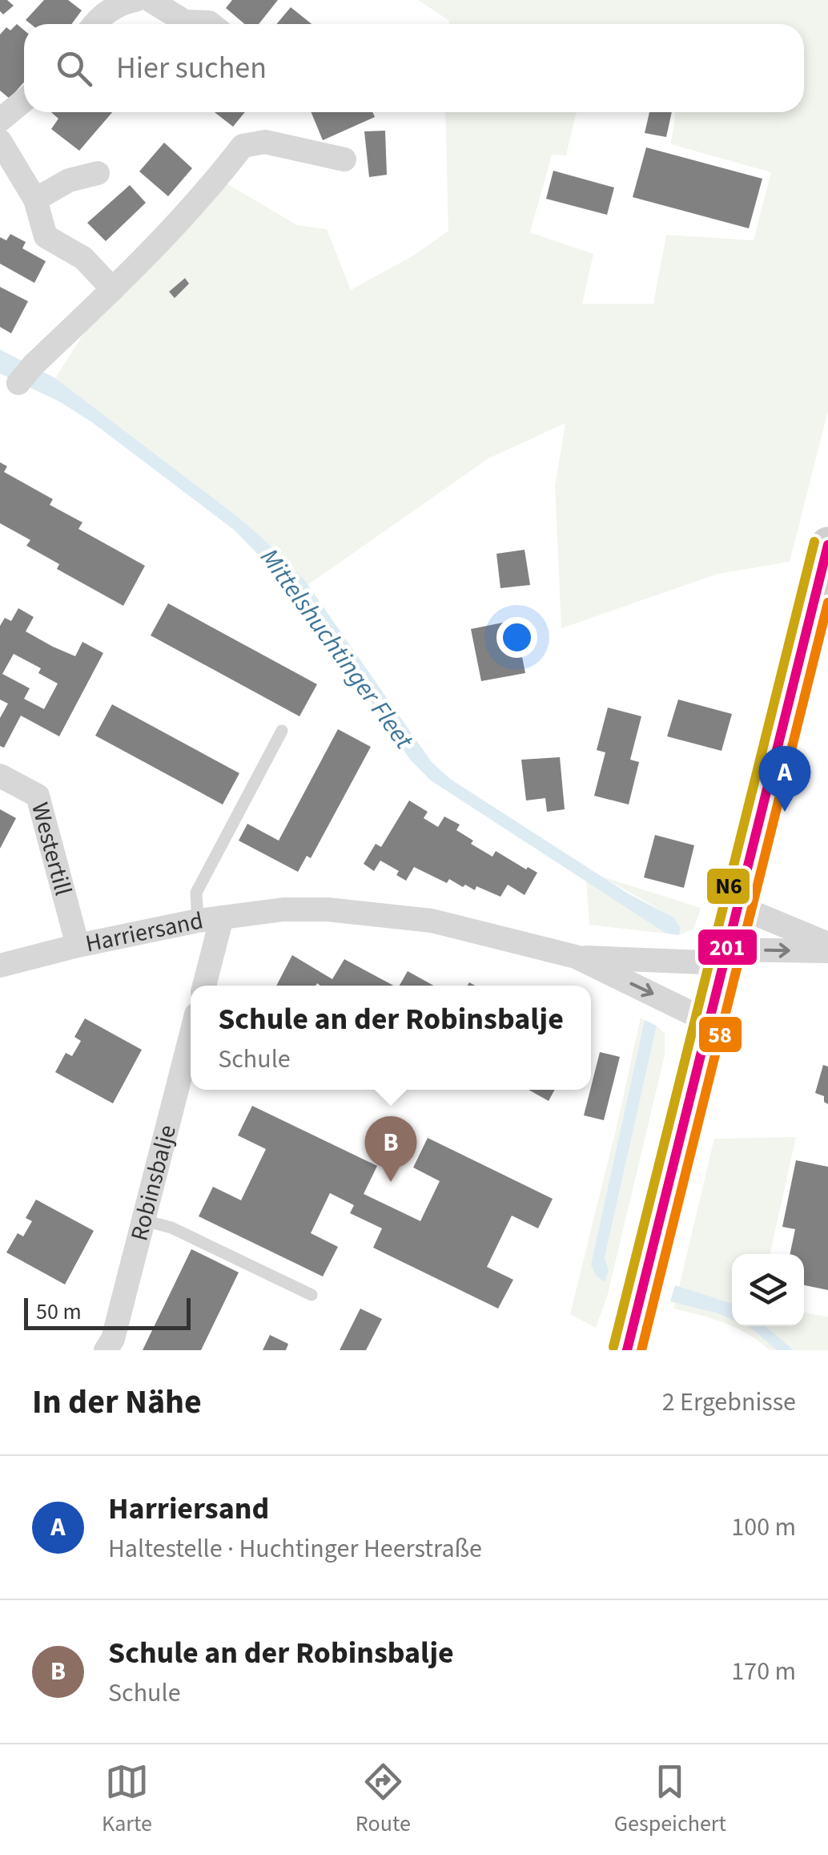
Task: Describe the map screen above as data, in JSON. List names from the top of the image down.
{
  "streets": {
    "street": ["Westertill", "Harriersand", "Robinsbalje"]
  },
  "crossings": [
    ["Westertill", "Harriersand"]
  ],
  "water": ["Mittelshuchtinger Fleet"],
  "lines": ["transit line N6", "transit line 201", "transit line 58"],
  "scale_bar": "50 m",
  "page": {
    "search": "Hier suchen",
    "pins": ["A", "B"],
    "popup": ["Schule an der Robinsbalje", "Schule"],
    "scale": "50 m",
    "heading": ["In der Nähe", "2 Ergebnisse"],
    "list": [
      {
        "mark": "A",
        "name": "Harriersand",
        "note": "Haltestelle · Huchtinger Heerstraße",
        "value": "100 m"
      },
      {
        "mark": "B",
        "name": "Schule an der Robinsbalje",
        "note": "Schule",
        "value": "170 m"
      }
    ],
    "nav": ["Karte", "Route", "Gespeichert"]
  }
}
